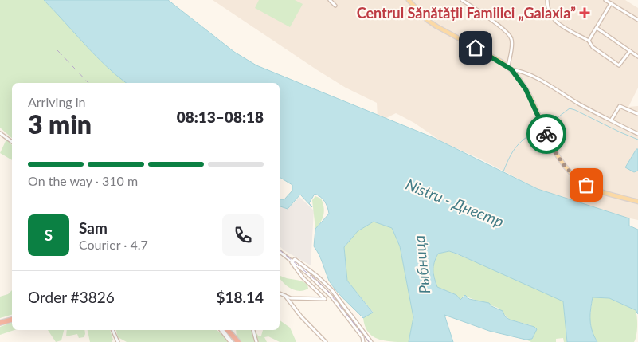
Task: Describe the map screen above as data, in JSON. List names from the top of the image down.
{
  "water": ["Nistru - Днестр", "Рыбница"],
  "places": {
    "health": ["Centrul Sănătății Familiei „Galaxia”"]
  },
  "page": {
    "heading": ["3 min", "Arriving in", "08:13–08:18"],
    "panel": [
      "Sam",
      "Courier · 4.7",
      "Order #3826",
      "$18.14"
    ],
    "bar": "On the way · 310 m",
    "round": "S"
  }
}
